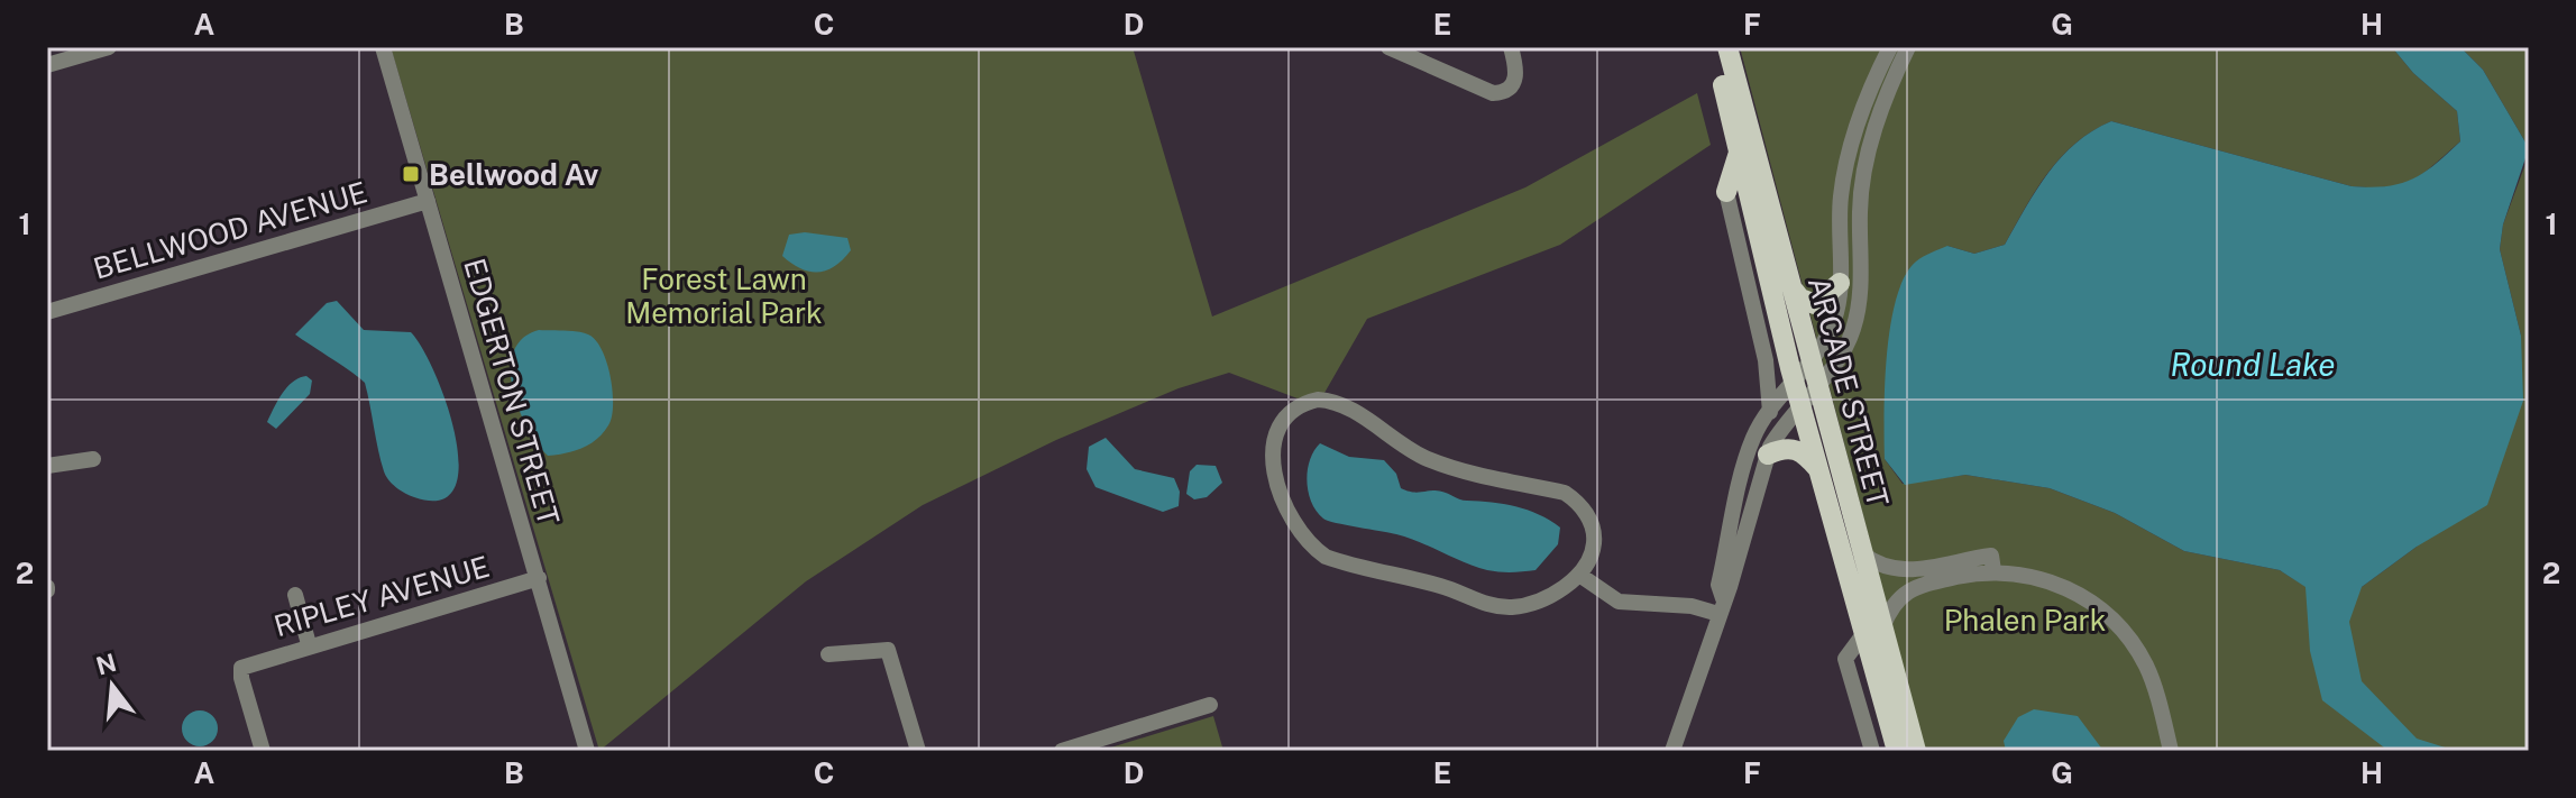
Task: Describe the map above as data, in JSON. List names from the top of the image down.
{
  "streets": {
    "main road": ["ARCADE STREET"],
    "street": ["BELLWOOD AVENUE", "EDGERTON STREET", "RIPLEY AVENUE"]
  },
  "crossings": [
    ["BELLWOOD AVENUE", "EDGERTON STREET"],
    ["EDGERTON STREET", "RIPLEY AVENUE"]
  ],
  "water": ["Round Lake"],
  "parks": ["Forest Lawn Memorial Park", "Phalen Park"],
  "places": {
    "transit": ["Bellwood Av"]
  },
  "north": "top",
  "grid": {
    "columns": [
      "A",
      "B",
      "C",
      "D",
      "E",
      "F",
      "G",
      "H"
    ],
    "rows": ["1", "2"]
  }
}
